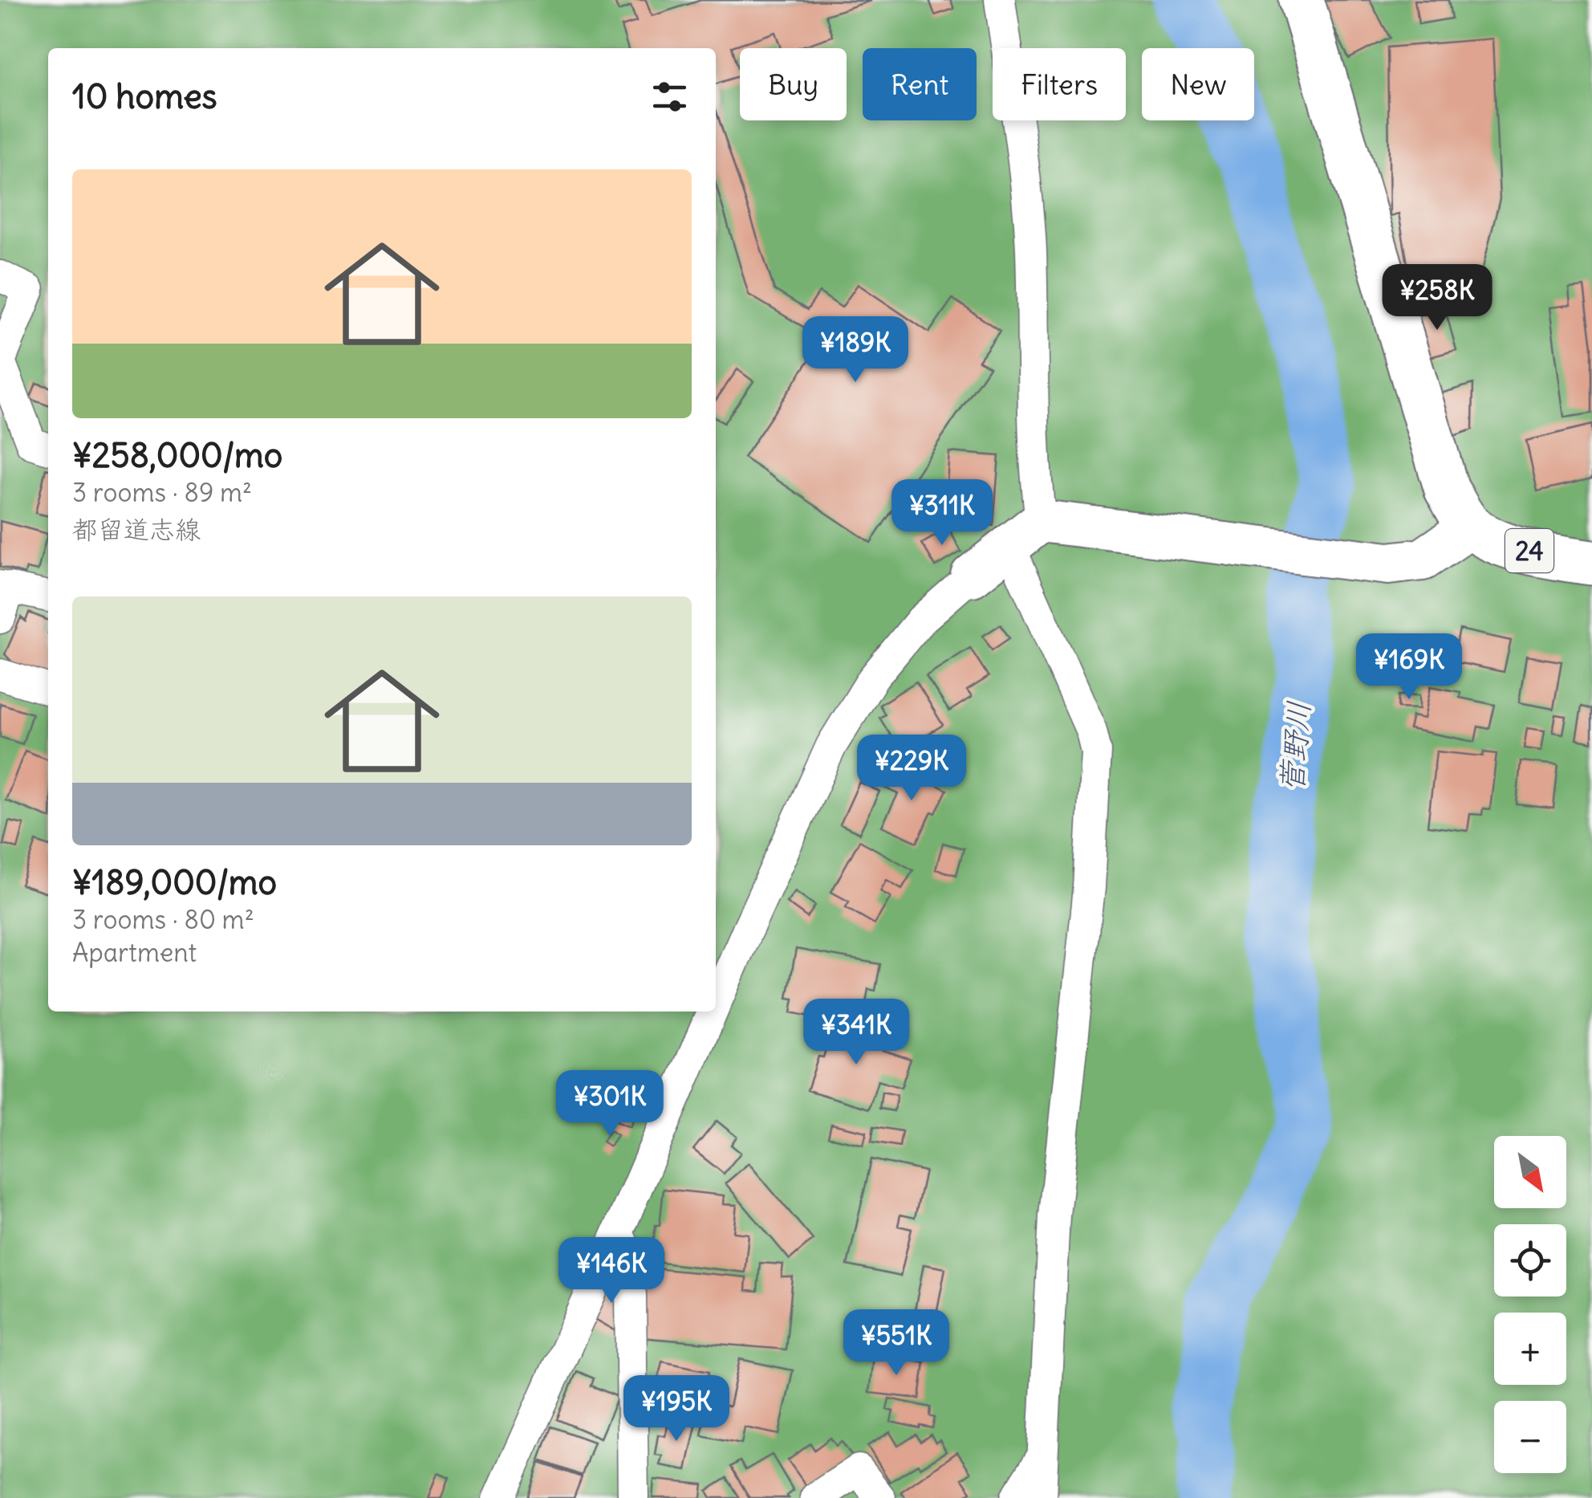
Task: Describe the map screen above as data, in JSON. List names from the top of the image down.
{
  "streets": {
    "main road": ["24"]
  },
  "water": ["菅野川"],
  "north": "bottom right",
  "page": {
    "chip": [
      "Buy",
      "Rent",
      "Filters",
      "New"
    ],
    "heading": "10 homes",
    "list": [
      {
        "name": "¥258,000/mo",
        "note": "3 rooms · 89 m² · 都留道志線"
      },
      {
        "name": "¥189,000/mo",
        "note": "3 rooms · 80 m² · Apartment"
      }
    ],
    "price": [
      "¥258K",
      "¥189K",
      "¥311K",
      "¥169K",
      "¥229K",
      "¥341K",
      "¥301K",
      "¥146K",
      "¥551K",
      "¥195K"
    ],
    "map_buttons": ["+", "−"]
  }
}
